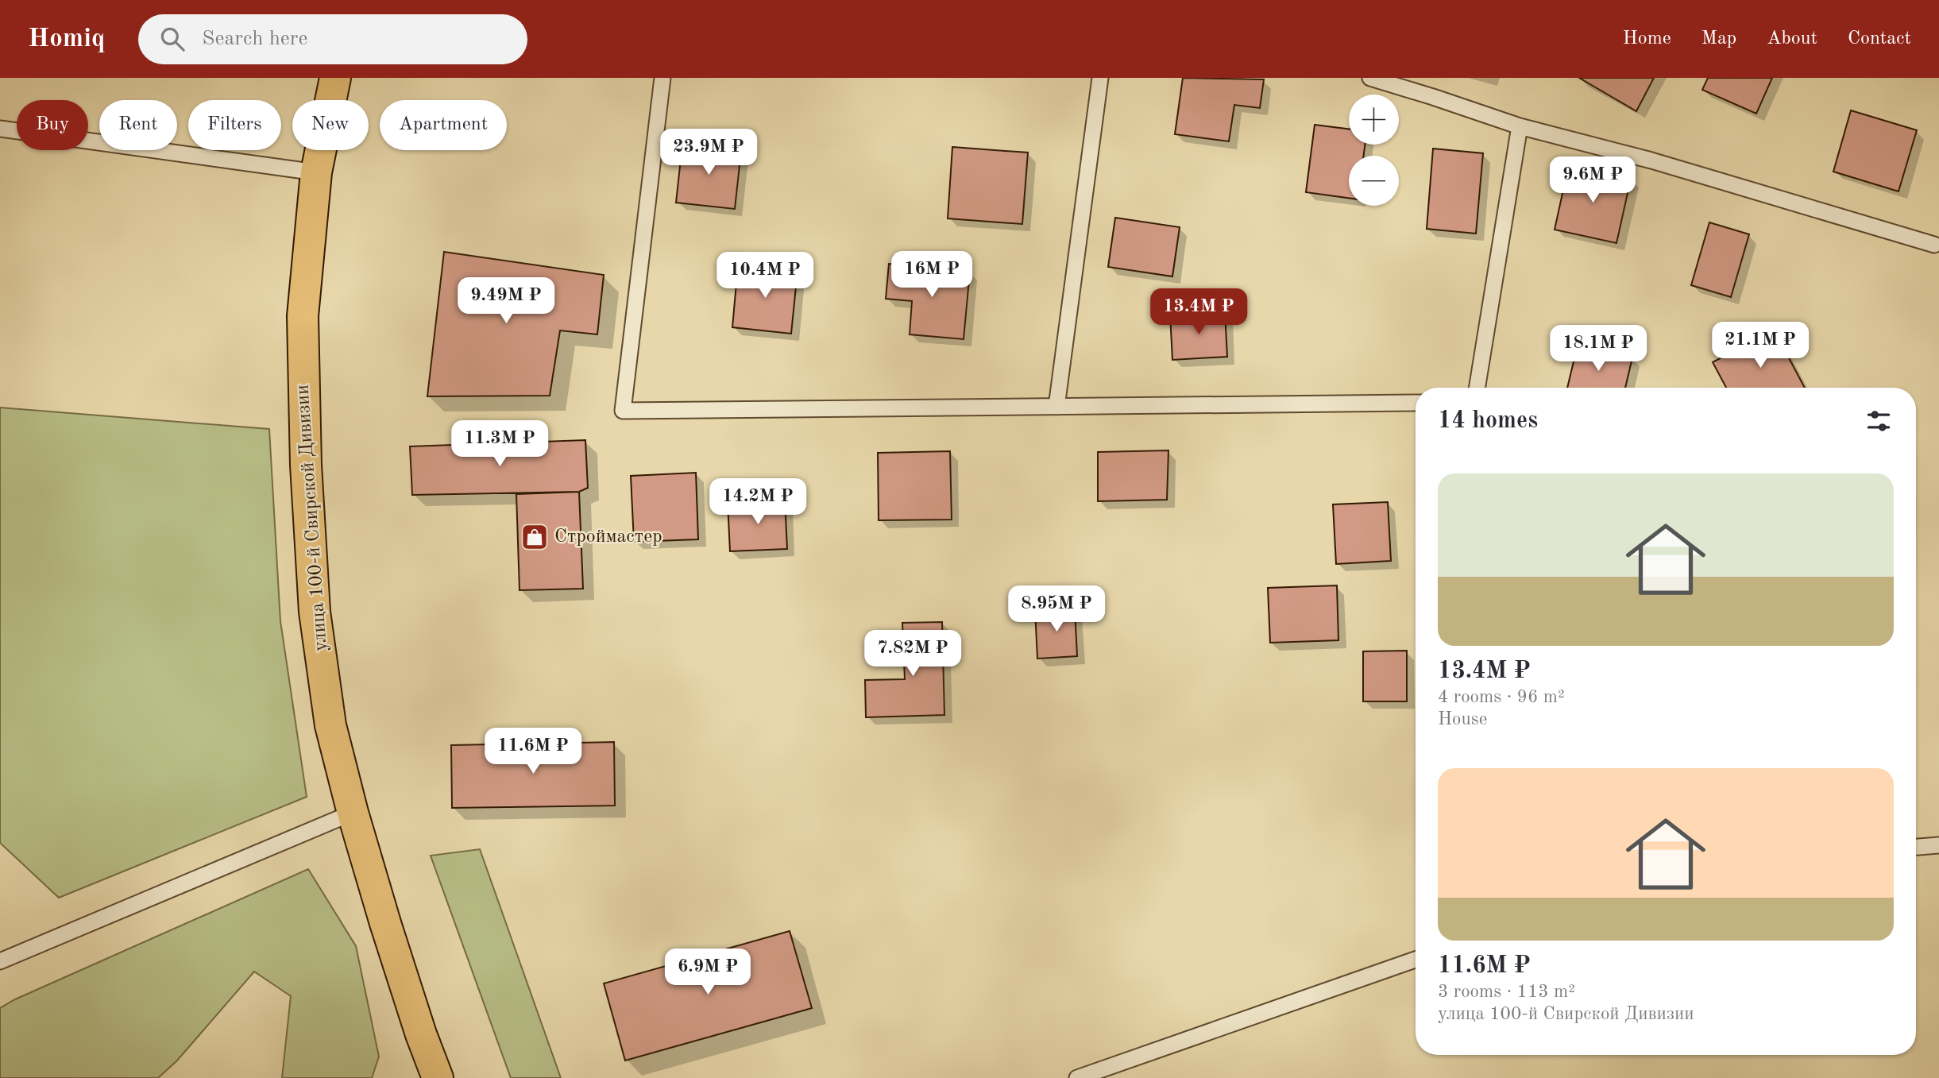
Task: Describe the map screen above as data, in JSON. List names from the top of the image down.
{
  "streets": {
    "main road": ["улица 100-й Свирской Дивизии"]
  },
  "places": {
    "shop": ["Строймастер"]
  },
  "page": {
    "header": "Homiq",
    "search": "Search here",
    "nav": [
      "Home",
      "Map",
      "About",
      "Contact"
    ],
    "map_buttons": ["+", "−"],
    "chip": [
      "Buy",
      "Rent",
      "Filters",
      "New",
      "Apartment"
    ],
    "price": [
      "23.9M ₽",
      "9.6M ₽",
      "16M ₽",
      "10.4M ₽",
      "9.49M ₽",
      "13.4M ₽",
      "21.1M ₽",
      "18.1M ₽",
      "11.3M ₽",
      "14.2M ₽",
      "8.95M ₽",
      "7.82M ₽",
      "11.6M ₽",
      "6.9M ₽"
    ],
    "heading": "14 homes",
    "list": [
      {
        "name": "13.4M ₽",
        "note": "4 rooms · 96 m² · House"
      },
      {
        "name": "11.6M ₽",
        "note": "3 rooms · 113 m² · улица 100-й Свирской Дивизии"
      }
    ]
  }
}
